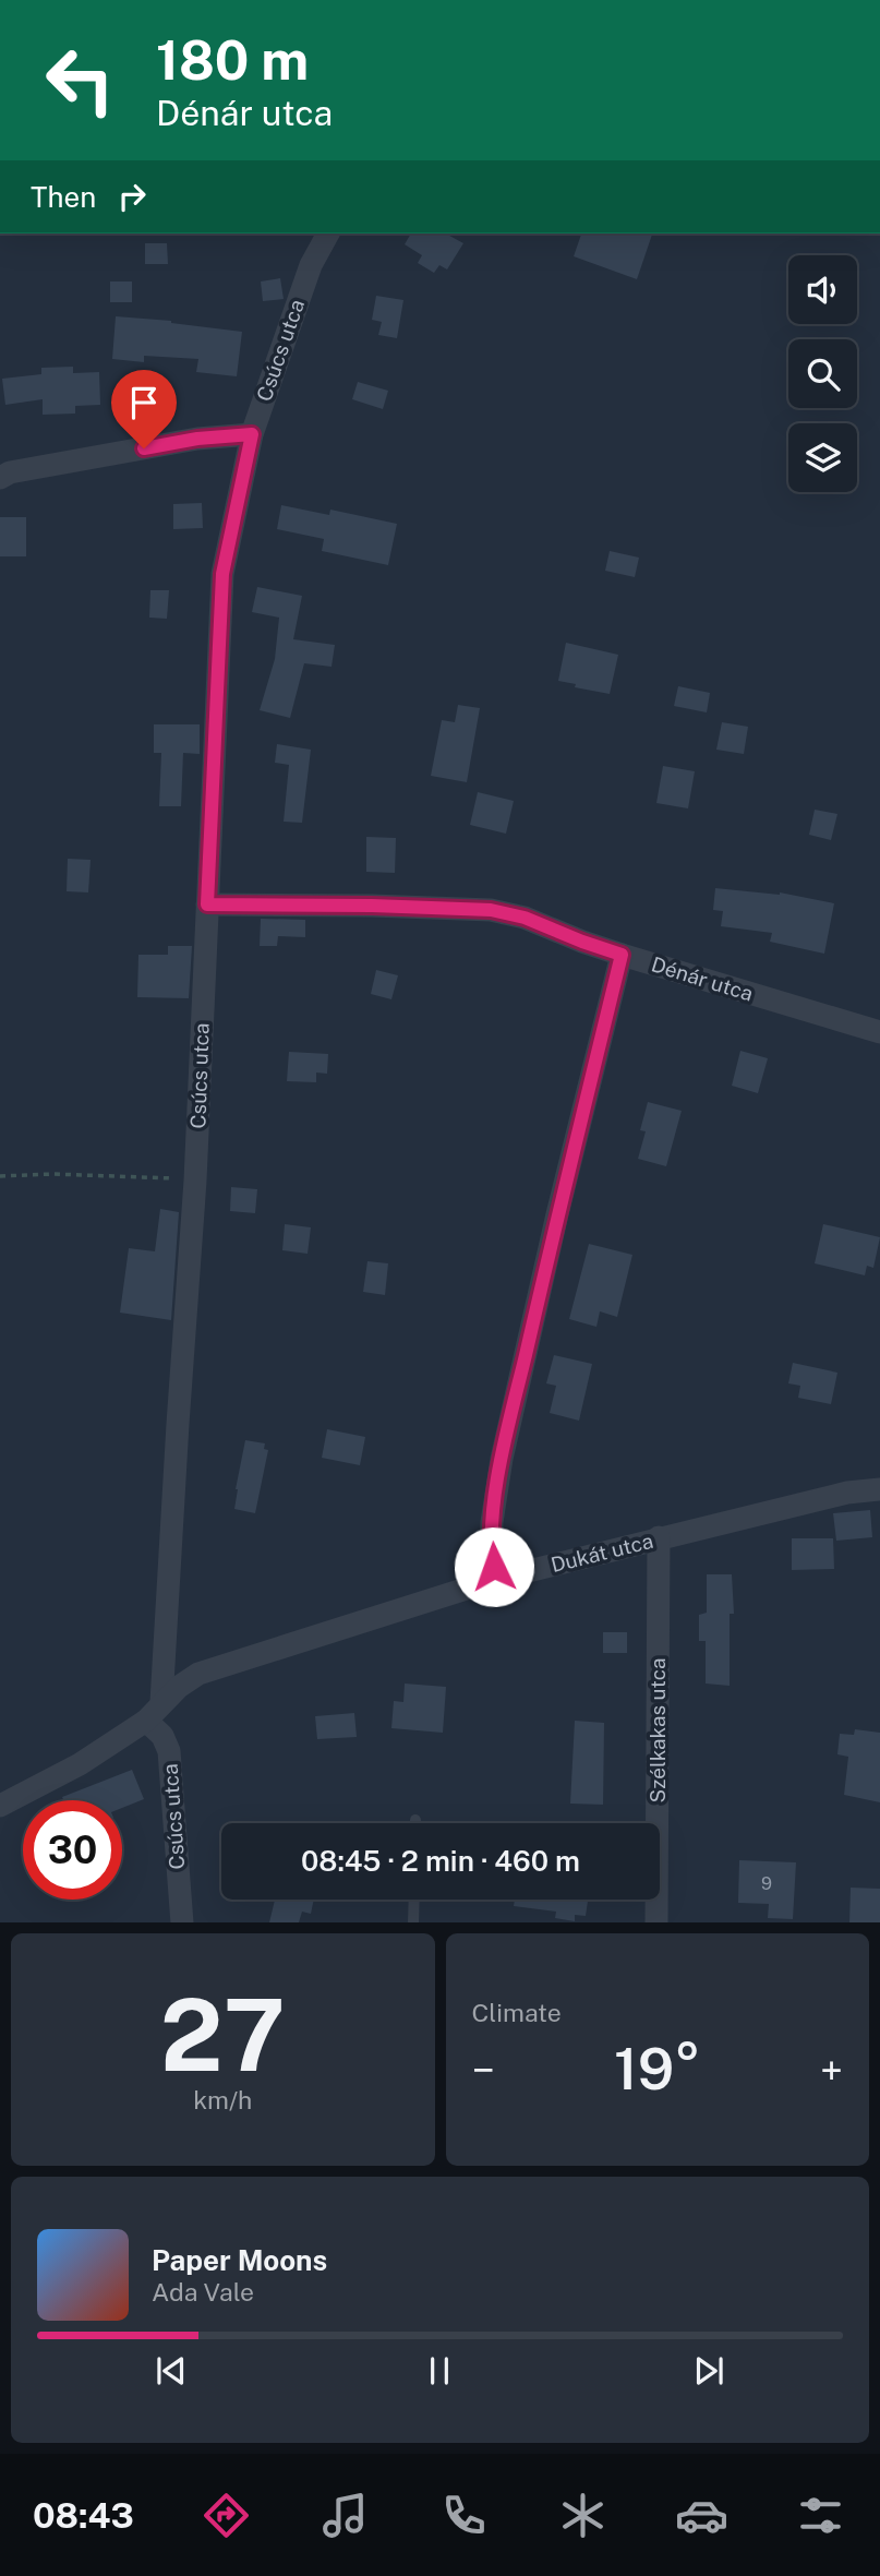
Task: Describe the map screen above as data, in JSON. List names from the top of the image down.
{
  "streets": {
    "street": [
      "Csúcs utca",
      "Dénár utca",
      "Dukát utca",
      "Szélkakas utca"
    ]
  },
  "crossings": [
    ["Csúcs utca", "Dénár utca"],
    ["Csúcs utca", "Dukát utca"],
    ["Dukát utca", "Szélkakas utca"]
  ],
  "house_numbers": ["9"],
  "page": {
    "turn": ["180 m", "Dénár utca"],
    "then": "Then",
    "limit": "30",
    "trip": "08:45 · 2 min · 460 m",
    "tile": [
      ["27", "km/h"],
      "Climate"
    ],
    "heat": ["−", "19°", "+"],
    "song": ["Paper Moons", "Ada Vale"],
    "tabs": "08:43"
  }
}
